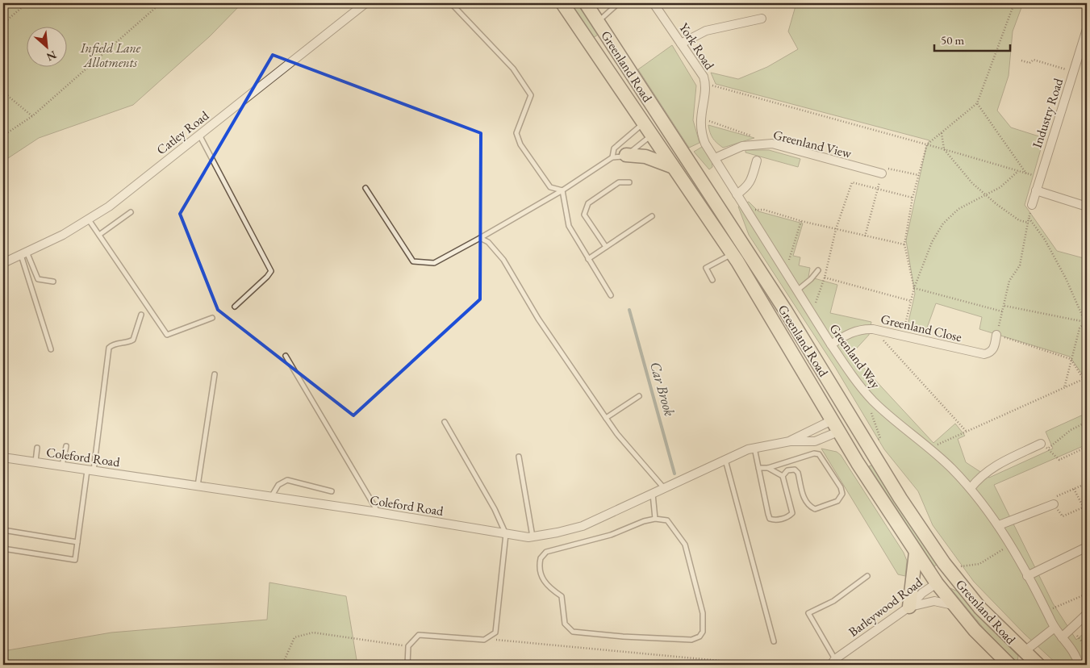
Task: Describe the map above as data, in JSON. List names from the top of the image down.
{
  "streets": {
    "highway": ["Greenland Road"],
    "street": [
      "York Road",
      "Industry Road",
      "Catley Road",
      "Greenland View",
      "Greenland Close",
      "Greenland Way",
      "Coleford Road",
      "Barleywood Road"
    ]
  },
  "crossings": [
    ["York Road", "Greenland Way"],
    ["Greenland Road", "Coleford Road"],
    ["Greenland Road", "Barleywood Road"],
    ["Greenland View", "Greenland Way"],
    ["Greenland Close", "Greenland Way"]
  ],
  "water": ["Car Brook"],
  "parks": ["Infield Lane Allotments"],
  "scale_bar": "50 m",
  "north": "bottom right"
}
